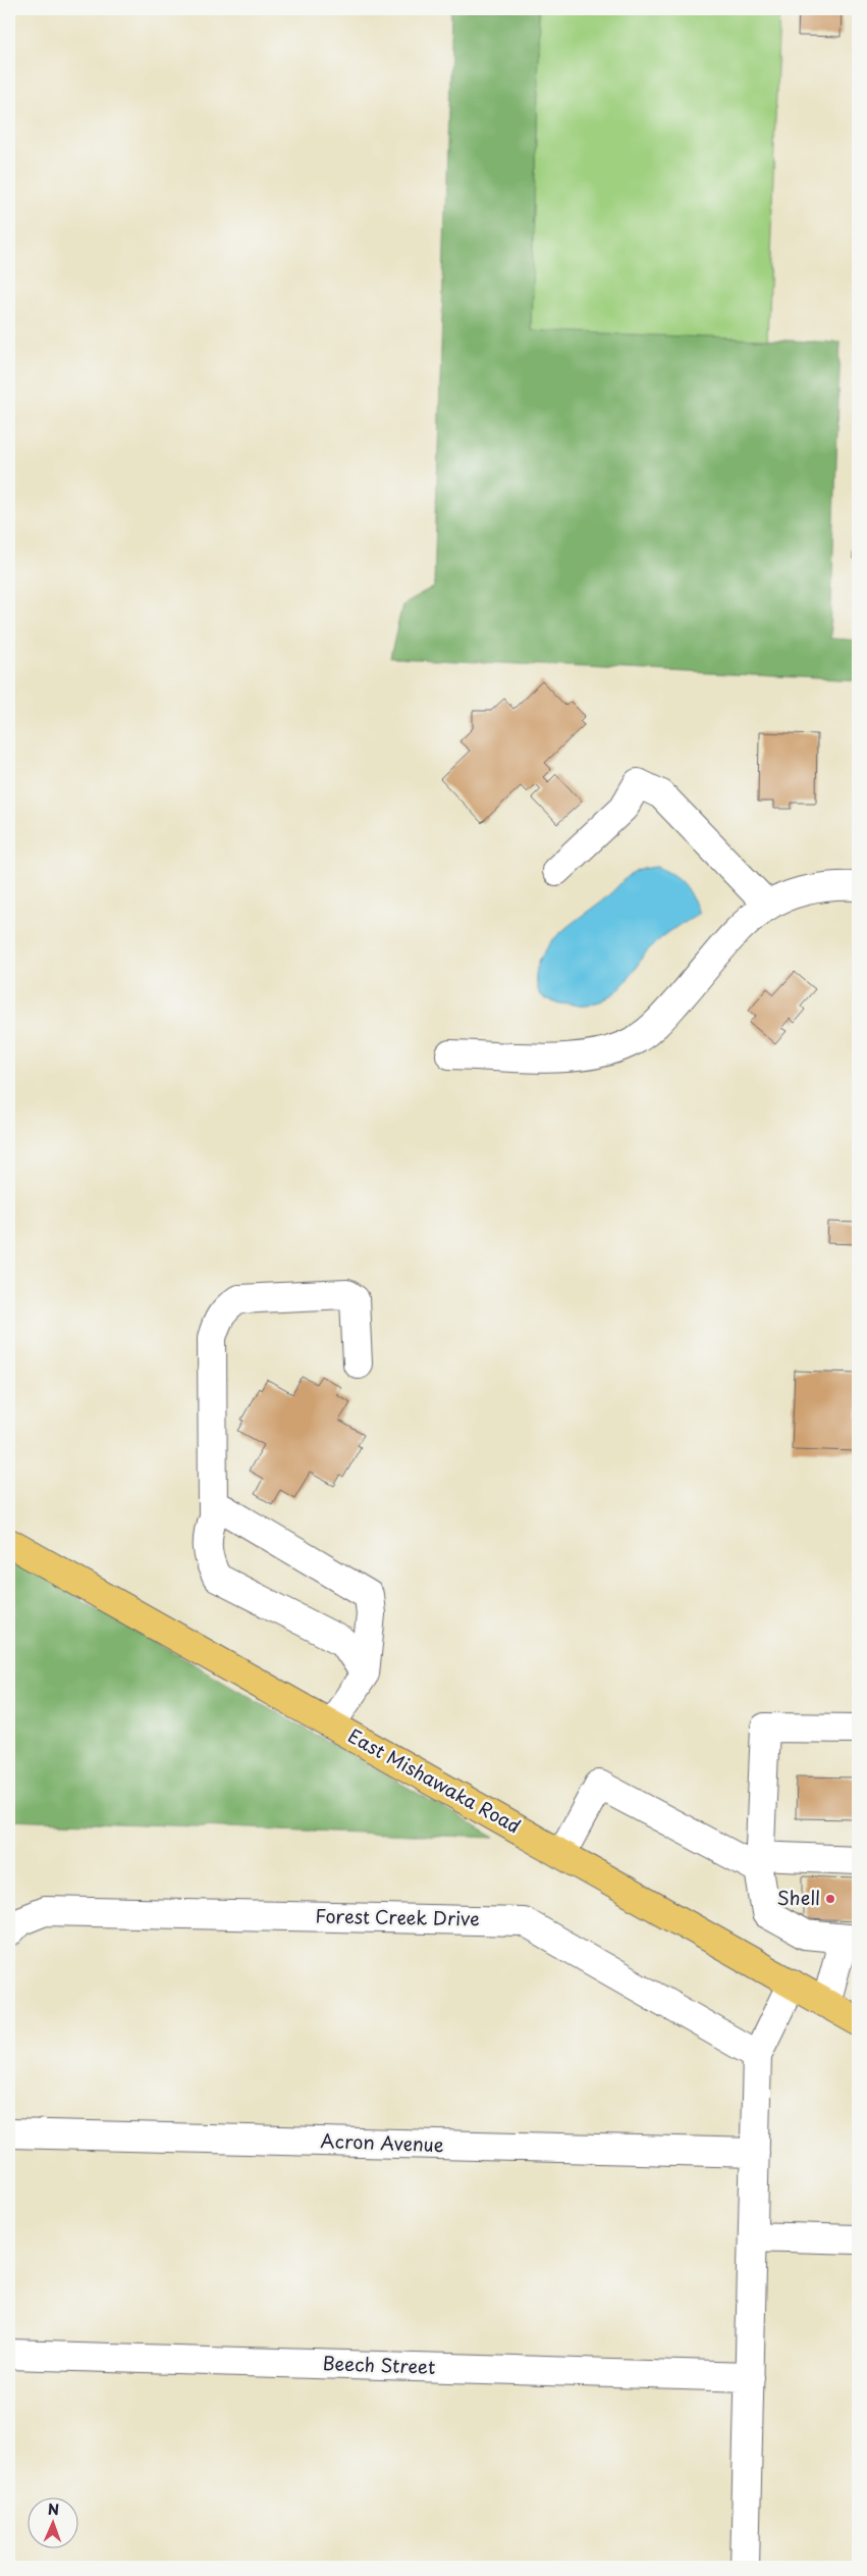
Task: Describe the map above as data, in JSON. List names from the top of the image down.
{
  "streets": {
    "main road": ["East Mishawaka Road"],
    "street": ["Forest Creek Drive", "Acron Avenue", "Beech Street"]
  },
  "places": ["Shell"],
  "north": "top"
}
